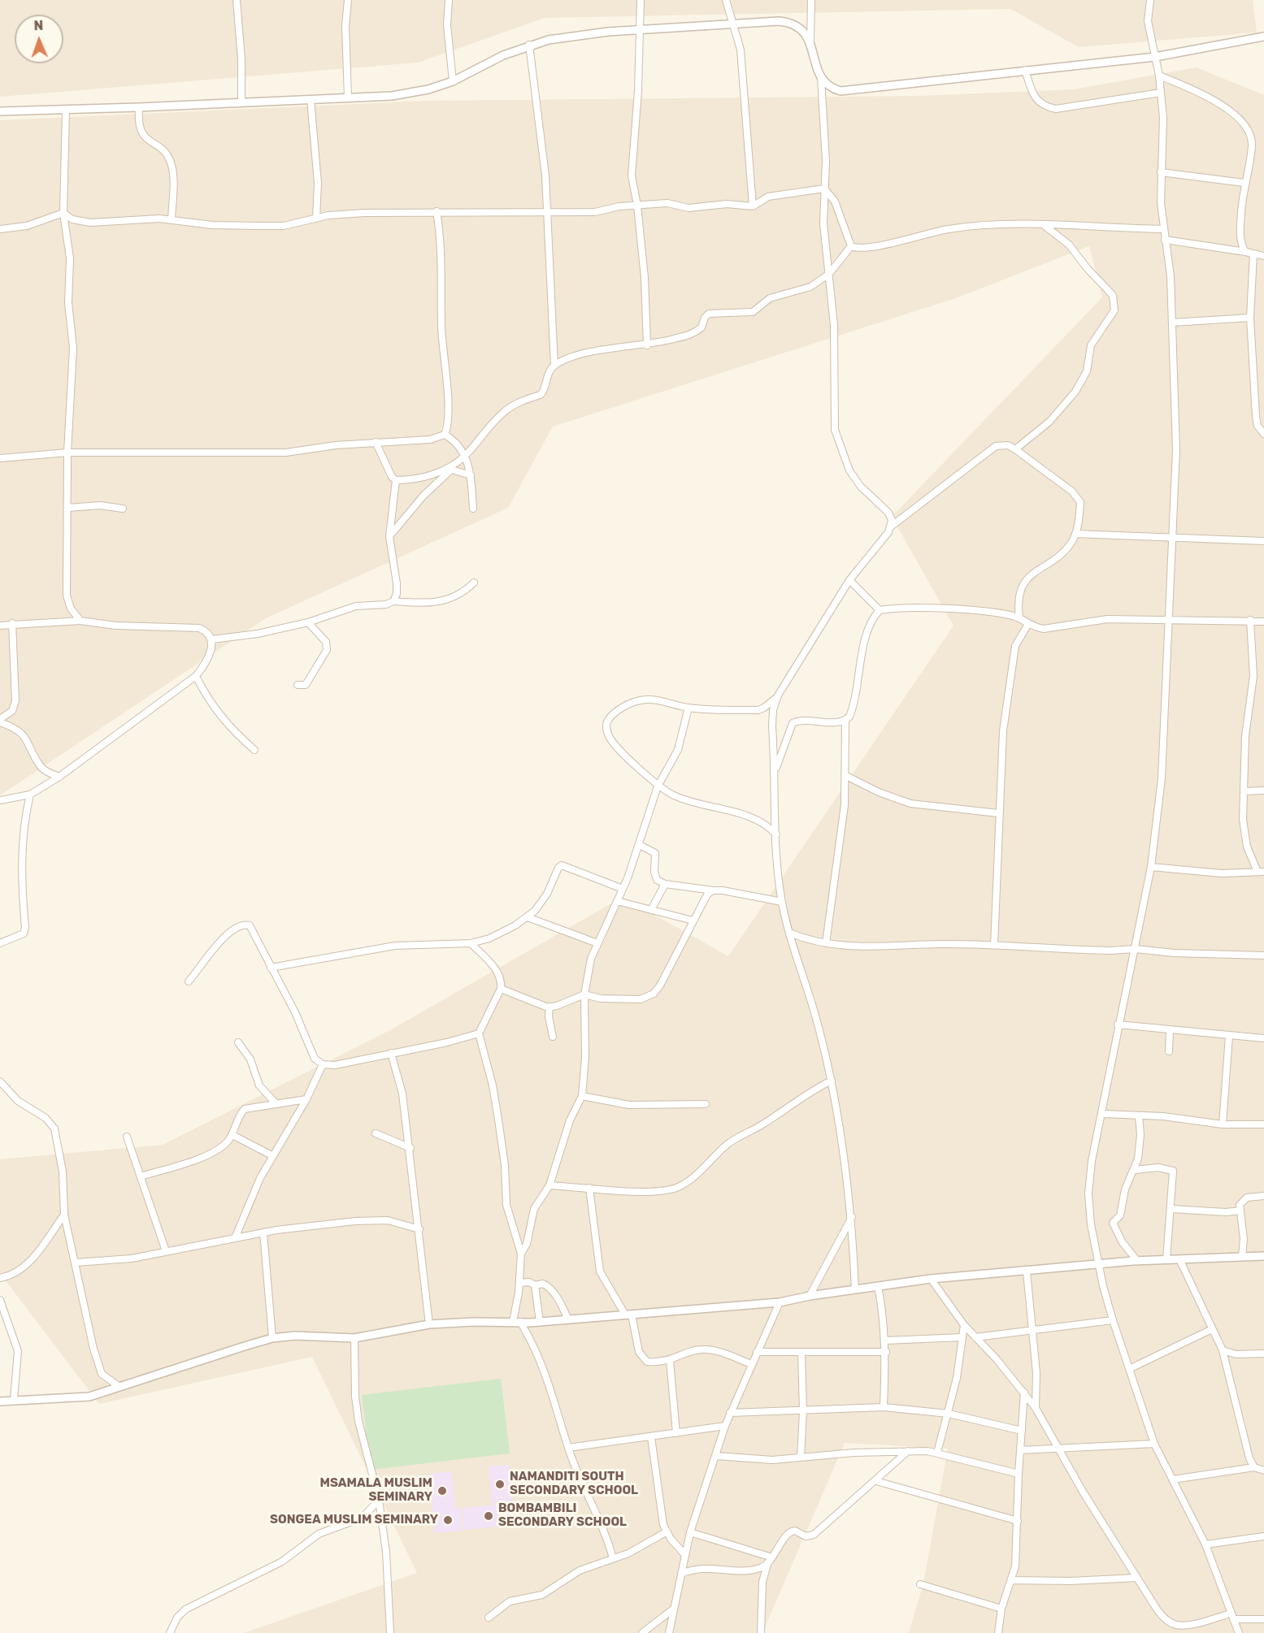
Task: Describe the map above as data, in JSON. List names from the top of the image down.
{
  "places": [
    "NAMANDITI SOUTH SECONDARY SCHOOL",
    "MSAMALA MUSLIM SEMINARY",
    "BOMBAMBILI SECONDARY SCHOOL",
    "SONGEA MUSLIM SEMINARY"
  ],
  "north": "top"
}
